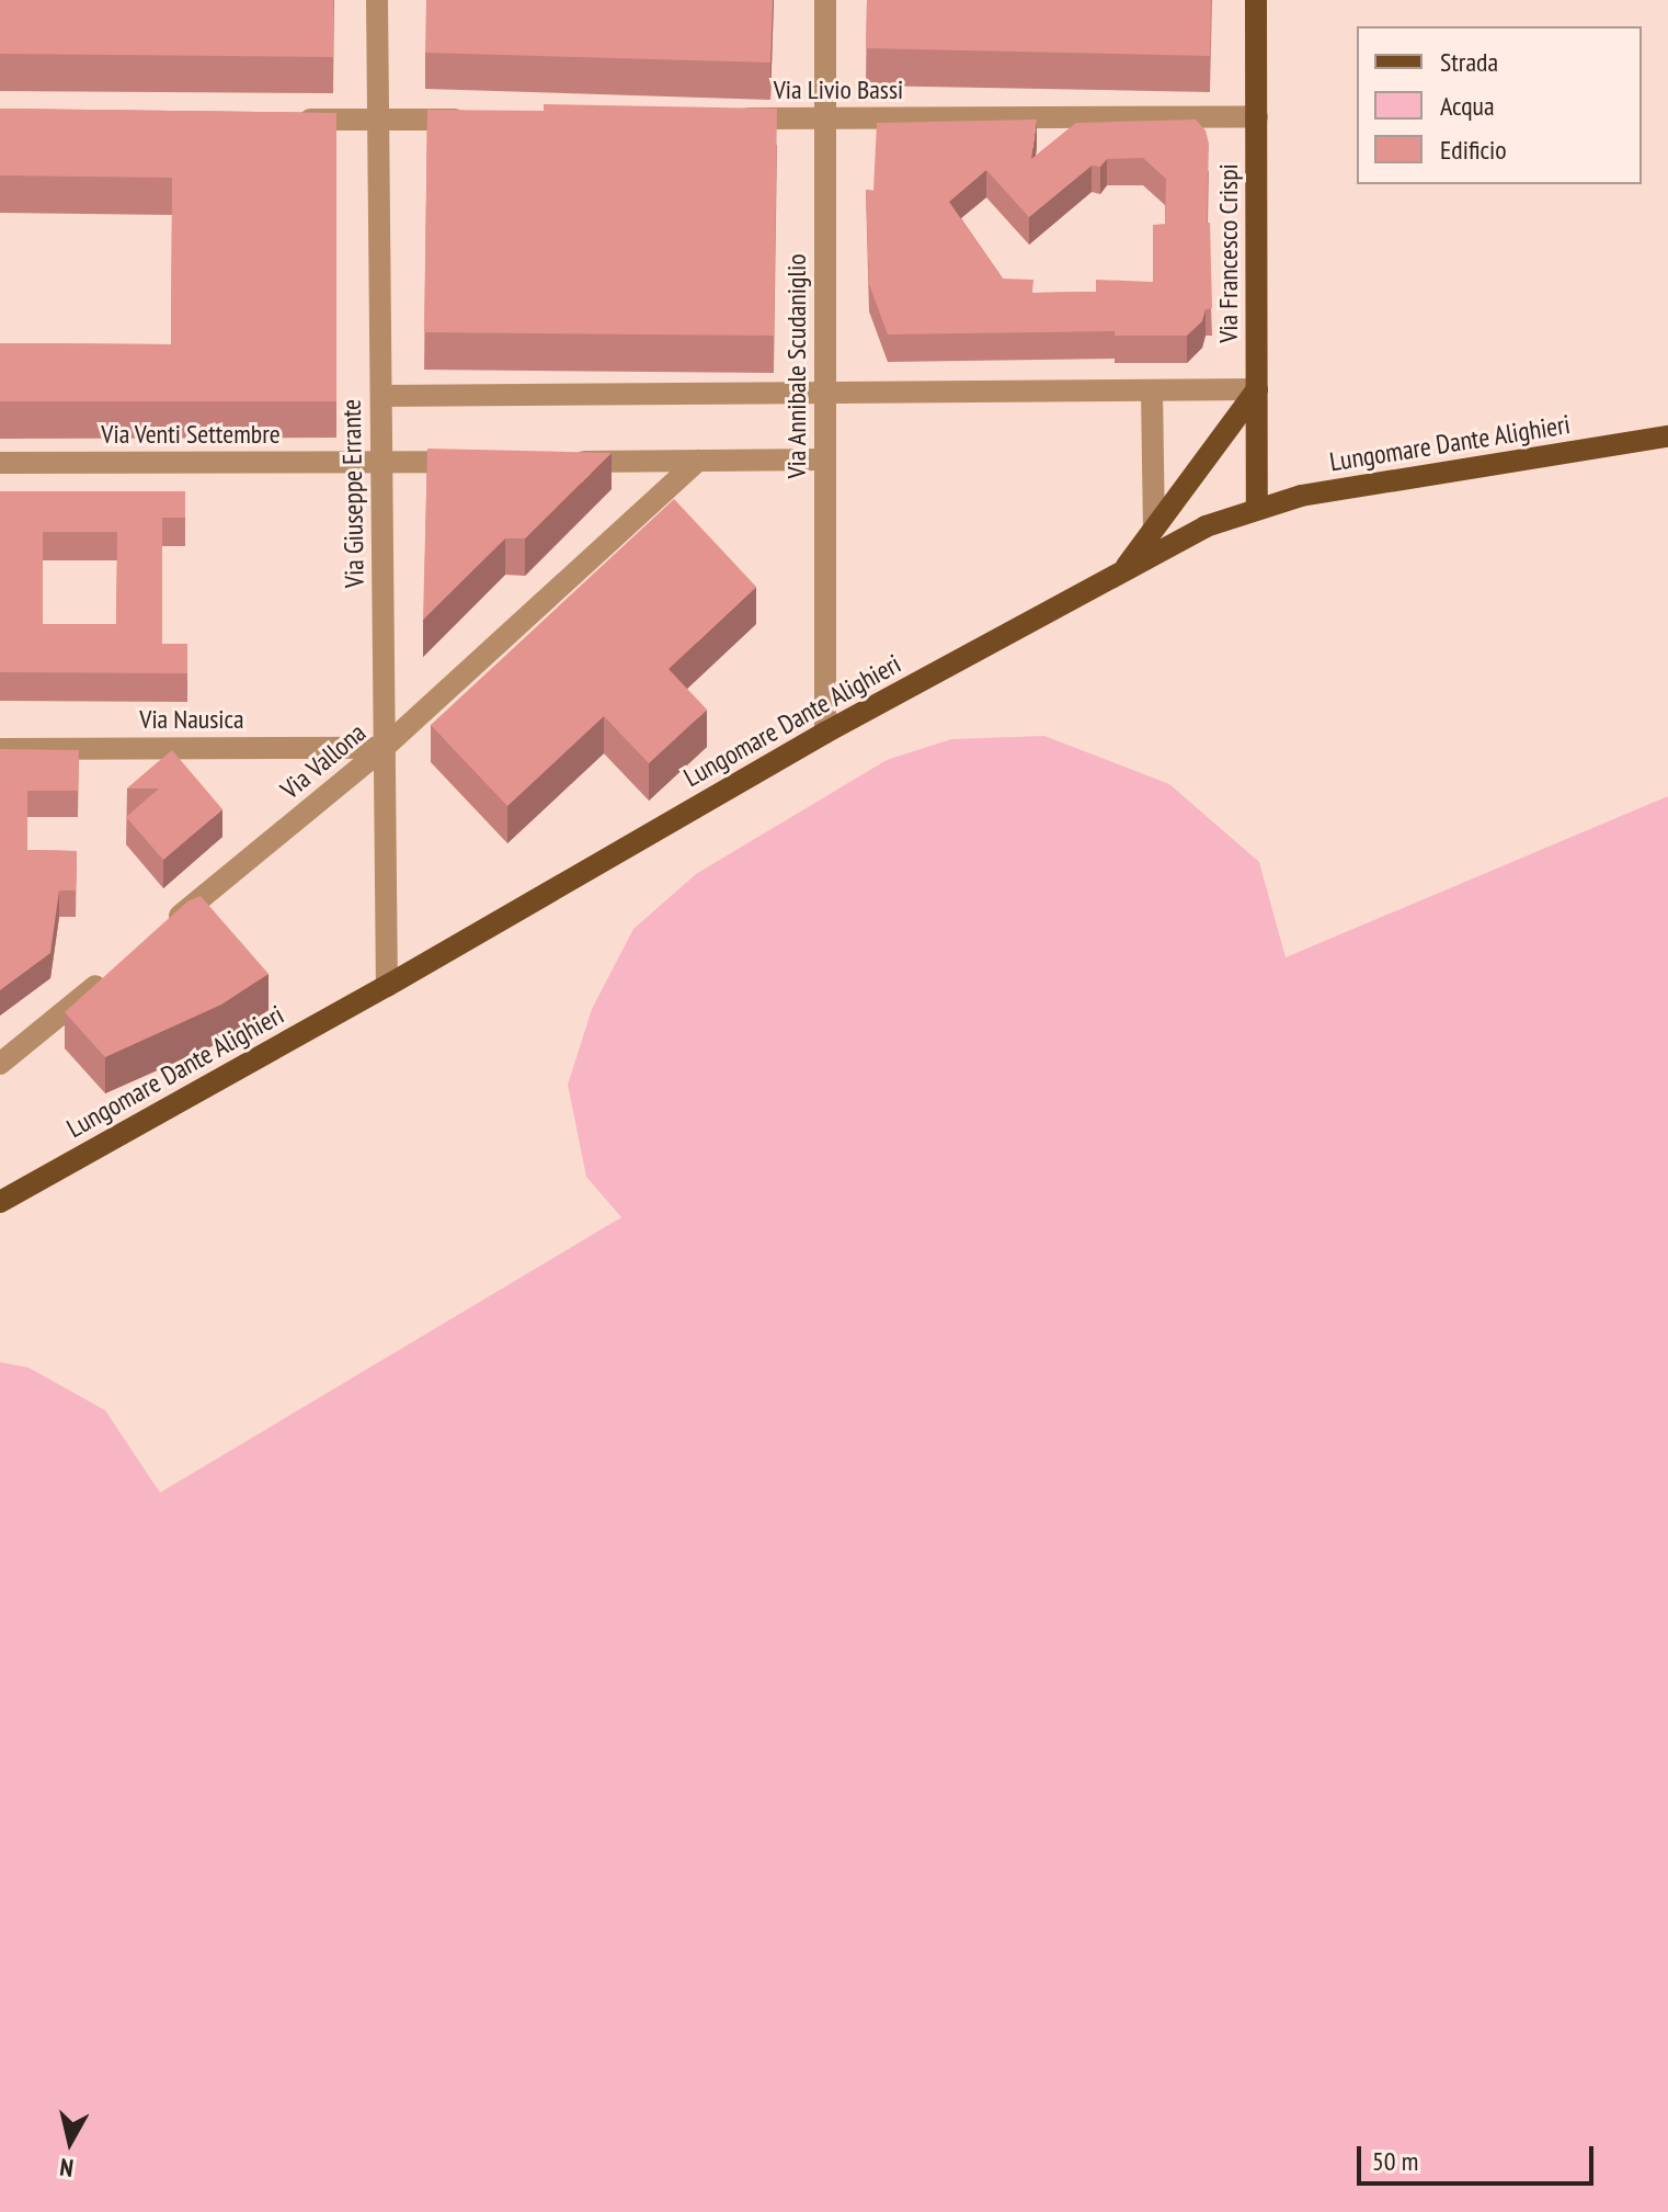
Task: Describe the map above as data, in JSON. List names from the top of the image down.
{
  "streets": {
    "main road": ["Via Francesco Crispi", "Lungomare Dante Alighieri"],
    "street": [
      "Via Livio Bassi",
      "Via Annibale Scudaniglio",
      "Via Venti Settembre",
      "Via Giuseppe Errante",
      "Via Nausica",
      "Via Vallona"
    ]
  },
  "crossings": [
    ["Via Livio Bassi", "Via Francesco Crispi"],
    ["Via Livio Bassi", "Via Annibale Scudaniglio"],
    ["Via Francesco Crispi", "Lungomare Dante Alighieri"],
    ["Via Annibale Scudaniglio", "Lungomare Dante Alighieri"],
    ["Via Venti Settembre", "Via Giuseppe Errante"],
    ["Lungomare Dante Alighieri", "Via Giuseppe Errante"],
    ["Via Giuseppe Errante", "Via Nausica"],
    ["Via Giuseppe Errante", "Via Vallona"],
    ["Via Nausica", "Via Vallona"]
  ],
  "legend": ["Strada", "Acqua", "Edificio"],
  "scale_bar": "50 m",
  "north": "bottom"
}
